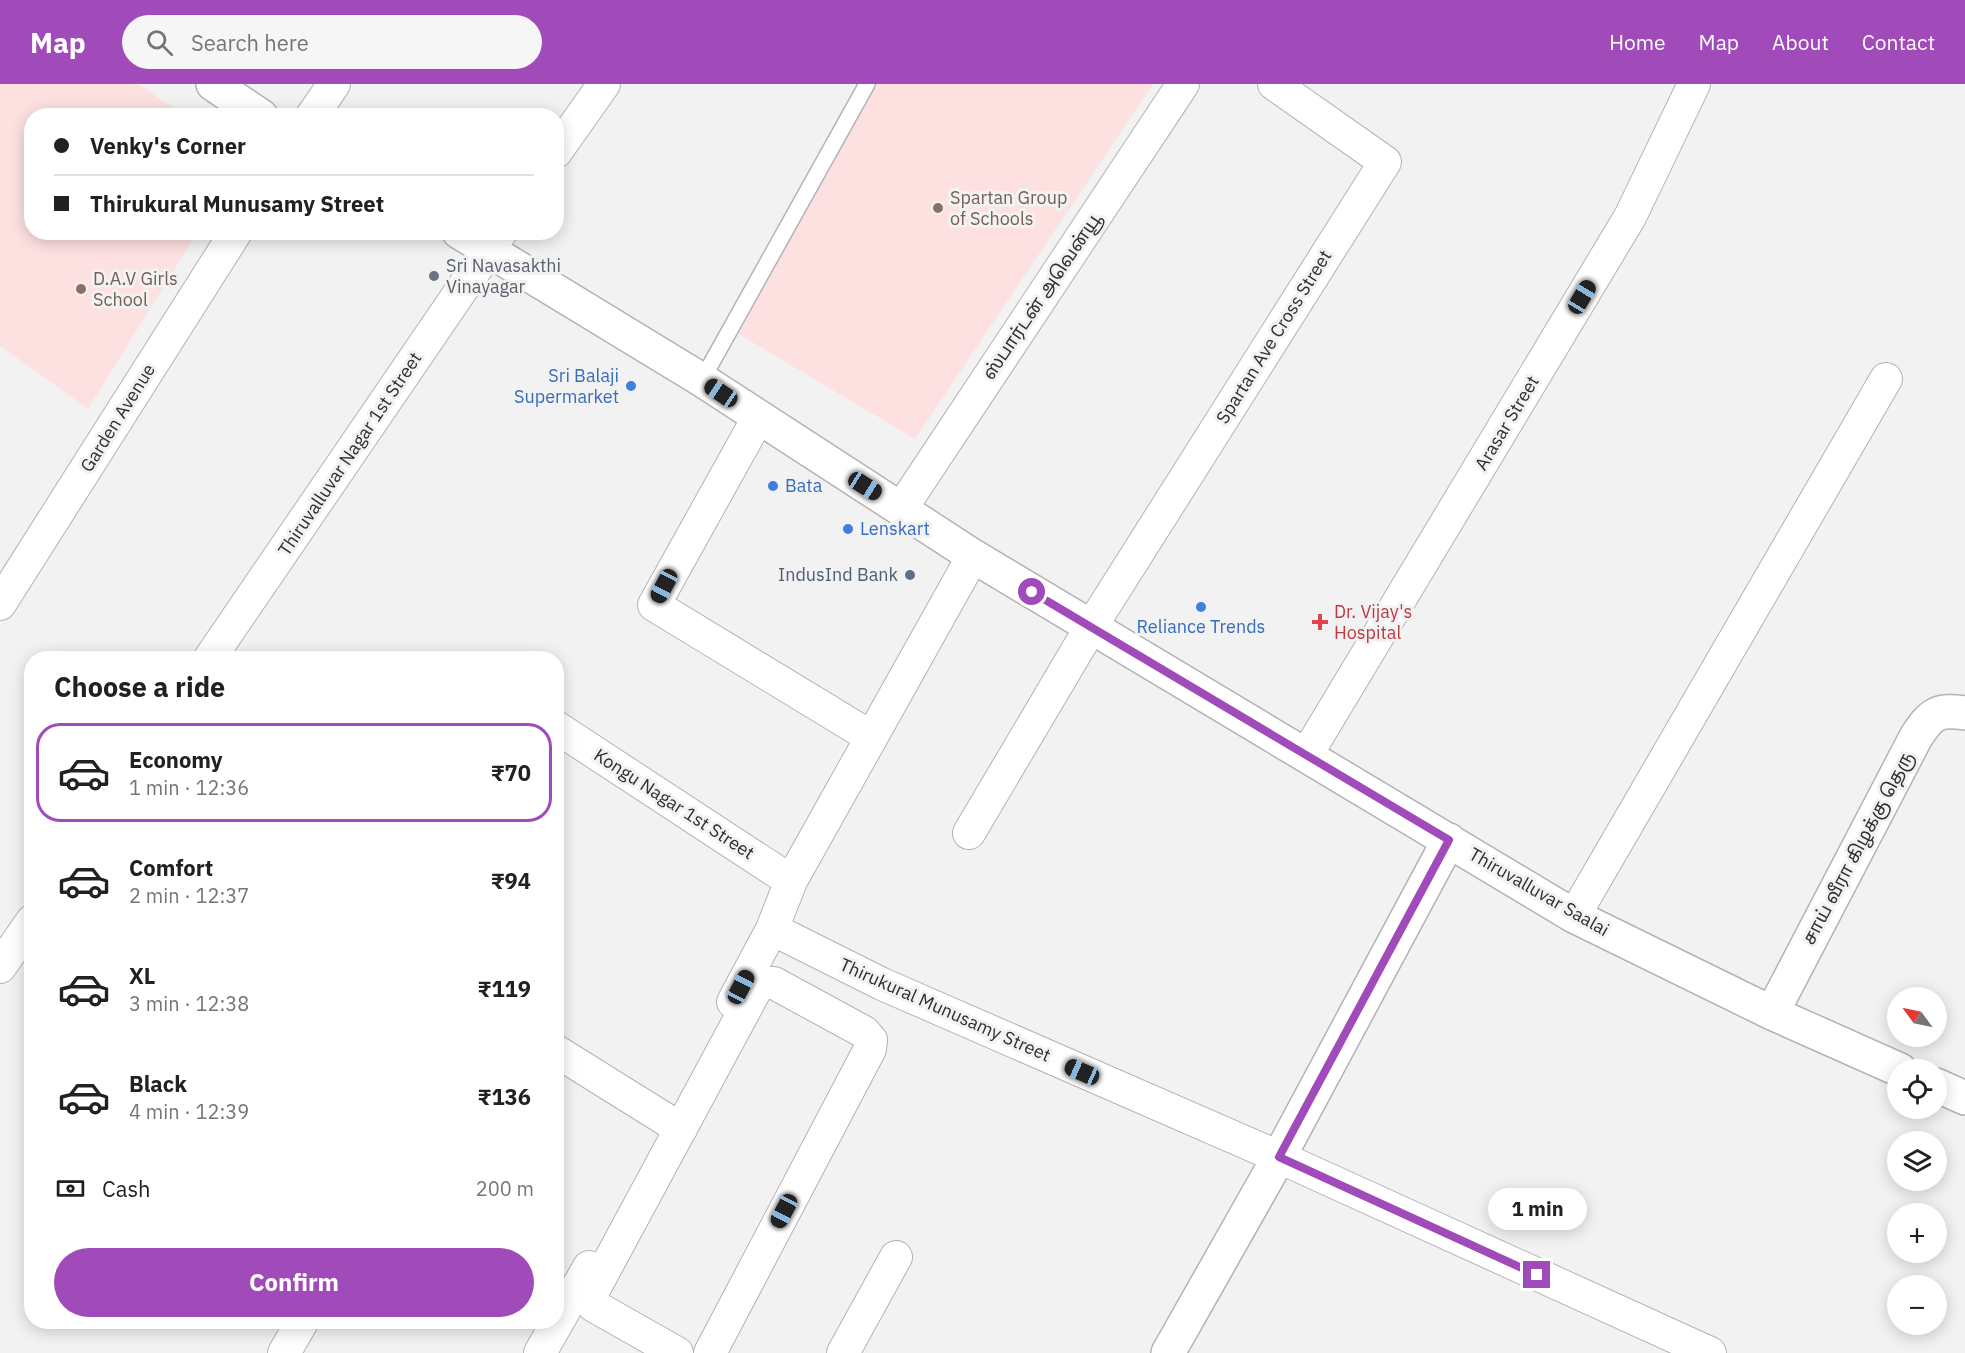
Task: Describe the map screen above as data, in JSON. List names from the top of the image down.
{
  "streets": {
    "street": [
      "ஸ்பார்டன் அவென்யூ",
      "Spartan Ave Cross Street",
      "Garden Avenue",
      "Arasar Street",
      "Thiruvalluvar Nagar 1st Street",
      "Kongu Nagar 1st Street",
      "சாய் வீரா கிழக்கு தெரு",
      "Thiruvalluvar Saalai",
      "Thirukural Munusamy Street"
    ]
  },
  "crossings": [
    ["ஸ்பார்டன் அவென்யூ", "Thiruvalluvar Saalai"],
    ["Spartan Ave Cross Street", "Thiruvalluvar Saalai"],
    ["Arasar Street", "Thiruvalluvar Saalai"],
    ["Thiruvalluvar Nagar 1st Street", "Thiruvalluvar Saalai"],
    ["சாய் வீரா கிழக்கு தெரு", "Thiruvalluvar Saalai"]
  ],
  "places": {
    "other": [
      "Spartan Group of Schools",
      "Sri Navasakthi Vinayagar",
      "D.A.V Girls School",
      "Sri Balaji Supermarket",
      "Bata",
      "Lenskart",
      "IndusInd Bank",
      "Reliance Trends"
    ],
    "health": ["Dr. Vijay's Hospital"]
  },
  "north": "top left",
  "page": {
    "header": "Map",
    "search": "Search here",
    "nav": [
      "Home",
      "Map",
      "About",
      "Contact"
    ],
    "banner": ["Venky's Corner", "Thirukural Munusamy Street"],
    "heading": "Choose a ride",
    "list": [
      {
        "name": "Economy",
        "note": "1 min · 12:36",
        "value": "₹70"
      },
      {
        "name": "Comfort",
        "note": "2 min · 12:37",
        "value": "₹94"
      },
      {
        "name": "XL",
        "note": "3 min · 12:38",
        "value": "₹119"
      },
      {
        "name": "Black",
        "note": "4 min · 12:39",
        "value": "₹136"
      }
    ],
    "map_buttons": ["+", "−"],
    "pay": ["Cash", "200 m"],
    "bubble": "1 min",
    "buttons": "Confirm"
  }
}
